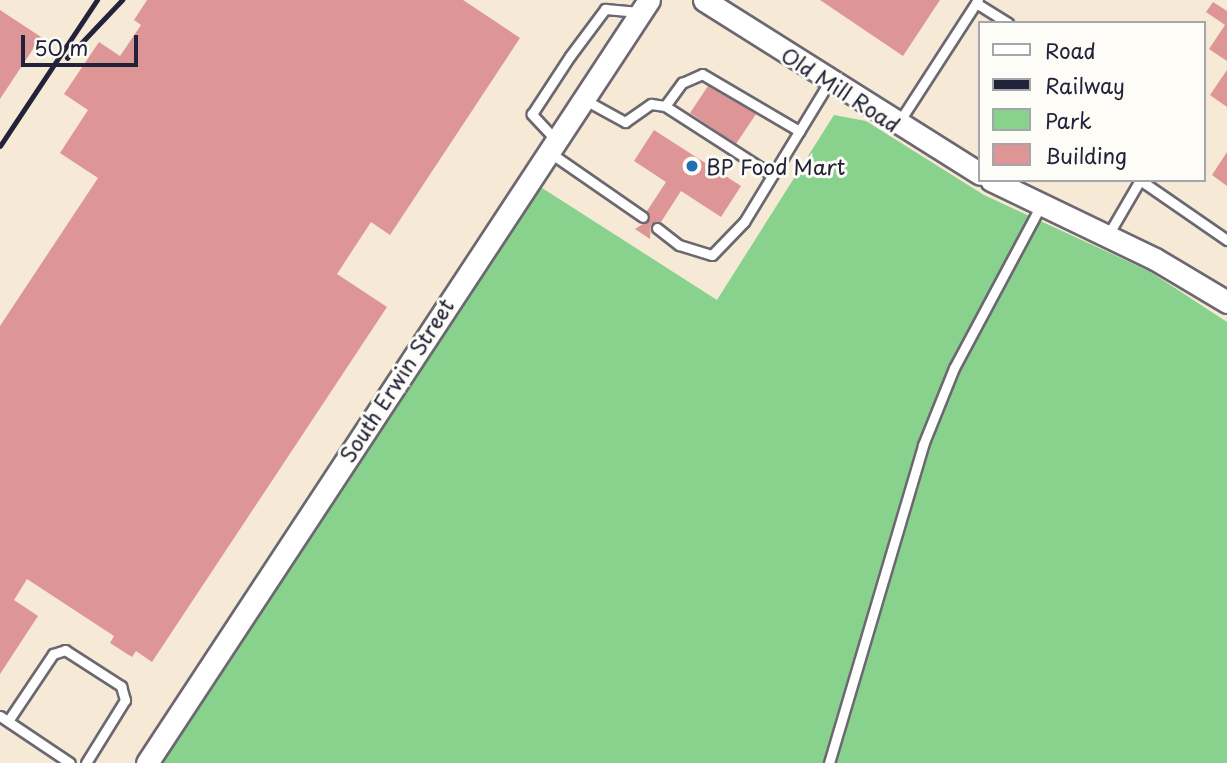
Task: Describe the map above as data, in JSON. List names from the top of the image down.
{
  "streets": {
    "street": ["Old Mill Road", "South Erwin Street"]
  },
  "places": ["BP Food Mart"],
  "legend": [
    "Road",
    "Railway",
    "Park",
    "Building"
  ],
  "scale_bar": "50 m"
}
